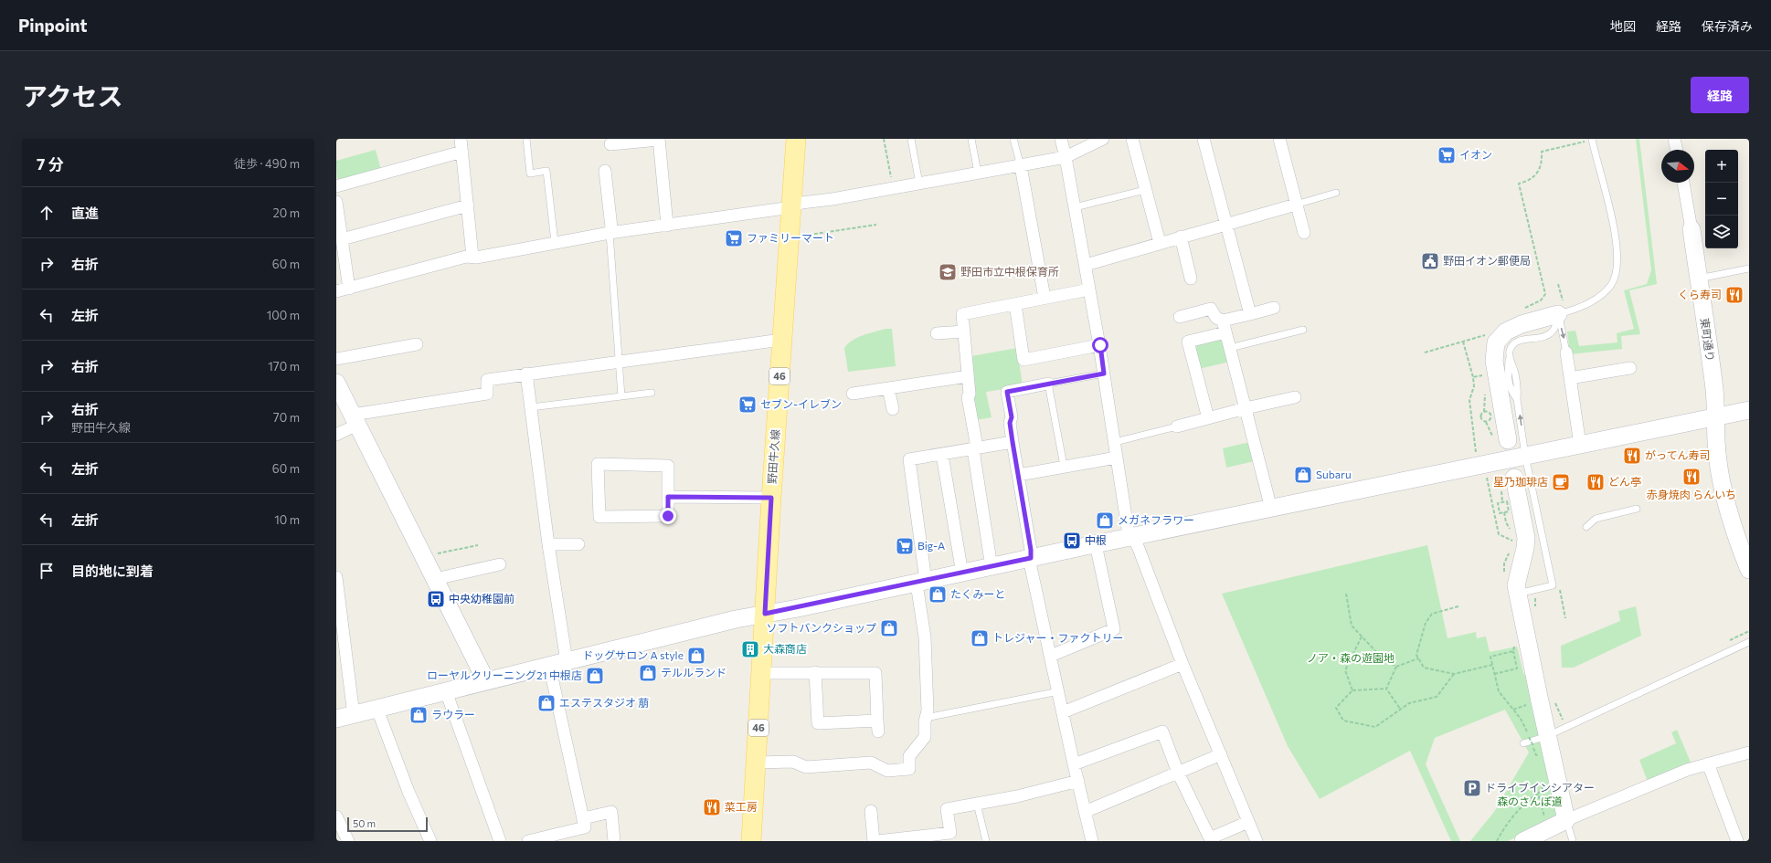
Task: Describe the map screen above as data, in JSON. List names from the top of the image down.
{
  "streets": {
    "main road": ["46", "野田牛久線"],
    "street": ["東町通り"]
  },
  "parks": ["ノア・森の遊園地", "森のさんぽ道"],
  "places": {
    "supermarket": [
      "イオン",
      "ファミリーマート",
      "セブン-イレブン",
      "Big-A"
    ],
    "public building": ["野田イオン郵便局"],
    "school or university": ["野田市立中根保育所"],
    "restaurant": [
      "くら寿司",
      "がってん寿司",
      "赤身焼肉 らんいち",
      "どん亭",
      "菜工房"
    ],
    "shop": [
      "Subaru",
      "メガネフラワー",
      "たくみーと",
      "ソフトバンクショップ",
      "トレジャー・ファクトリー",
      "ドッグサロン A style",
      "テルルランド",
      "ローヤルクリーニング21 中根店",
      "エステスタジオ 萠",
      "ラウラー"
    ],
    "cafe": ["星乃珈琲店"],
    "bus stop": ["中根", "中央幼稚園前"],
    "building": ["大森商店"],
    "parking": ["ドライブインシアター"]
  },
  "scale_bar": "50 m",
  "north": "right",
  "page": {
    "header": "Pinpoint",
    "nav": ["地図", "経路", "保存済み"],
    "title": "アクセス",
    "buttons": "経路",
    "heading": ["7 分", "徒歩 · 490 m"],
    "map_buttons": ["+", "−"],
    "list": [
      ["直進", "20 m"],
      ["右折", "60 m"],
      ["左折", "100 m"],
      ["右折", "170 m"],
      ["右折", "野田牛久線", "70 m"],
      ["左折", "60 m"],
      ["左折", "10 m"],
      "目的地に到着"
    ],
    "scale": "50 m"
  }
}
